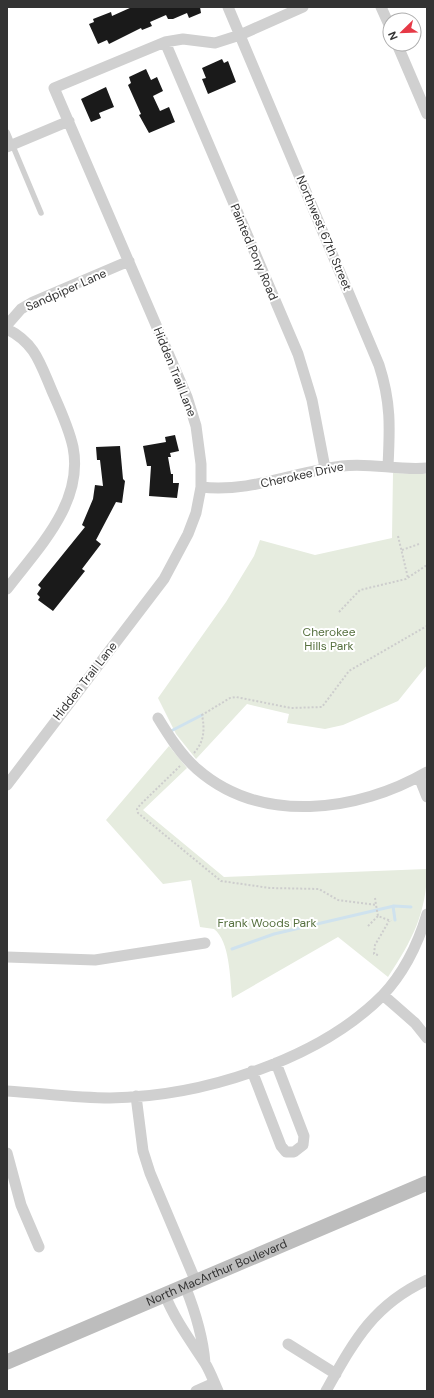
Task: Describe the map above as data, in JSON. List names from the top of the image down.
{
  "streets": {
    "main road": ["North MacArthur Boulevard"],
    "street": [
      "Northwest 67th Street",
      "Painted Pony Road",
      "Sandpiper Lane",
      "Hidden Trail Lane",
      "Cherokee Drive"
    ]
  },
  "crossings": [
    ["Northwest 67th Street", "Cherokee Drive"],
    ["Painted Pony Road", "Hidden Trail Lane"],
    ["Painted Pony Road", "Cherokee Drive"],
    ["Sandpiper Lane", "Hidden Trail Lane"],
    ["Hidden Trail Lane", "Cherokee Drive"]
  ],
  "parks": ["Cherokee Hills Park", "Frank Woods Park"],
  "north": "bottom left"
}
